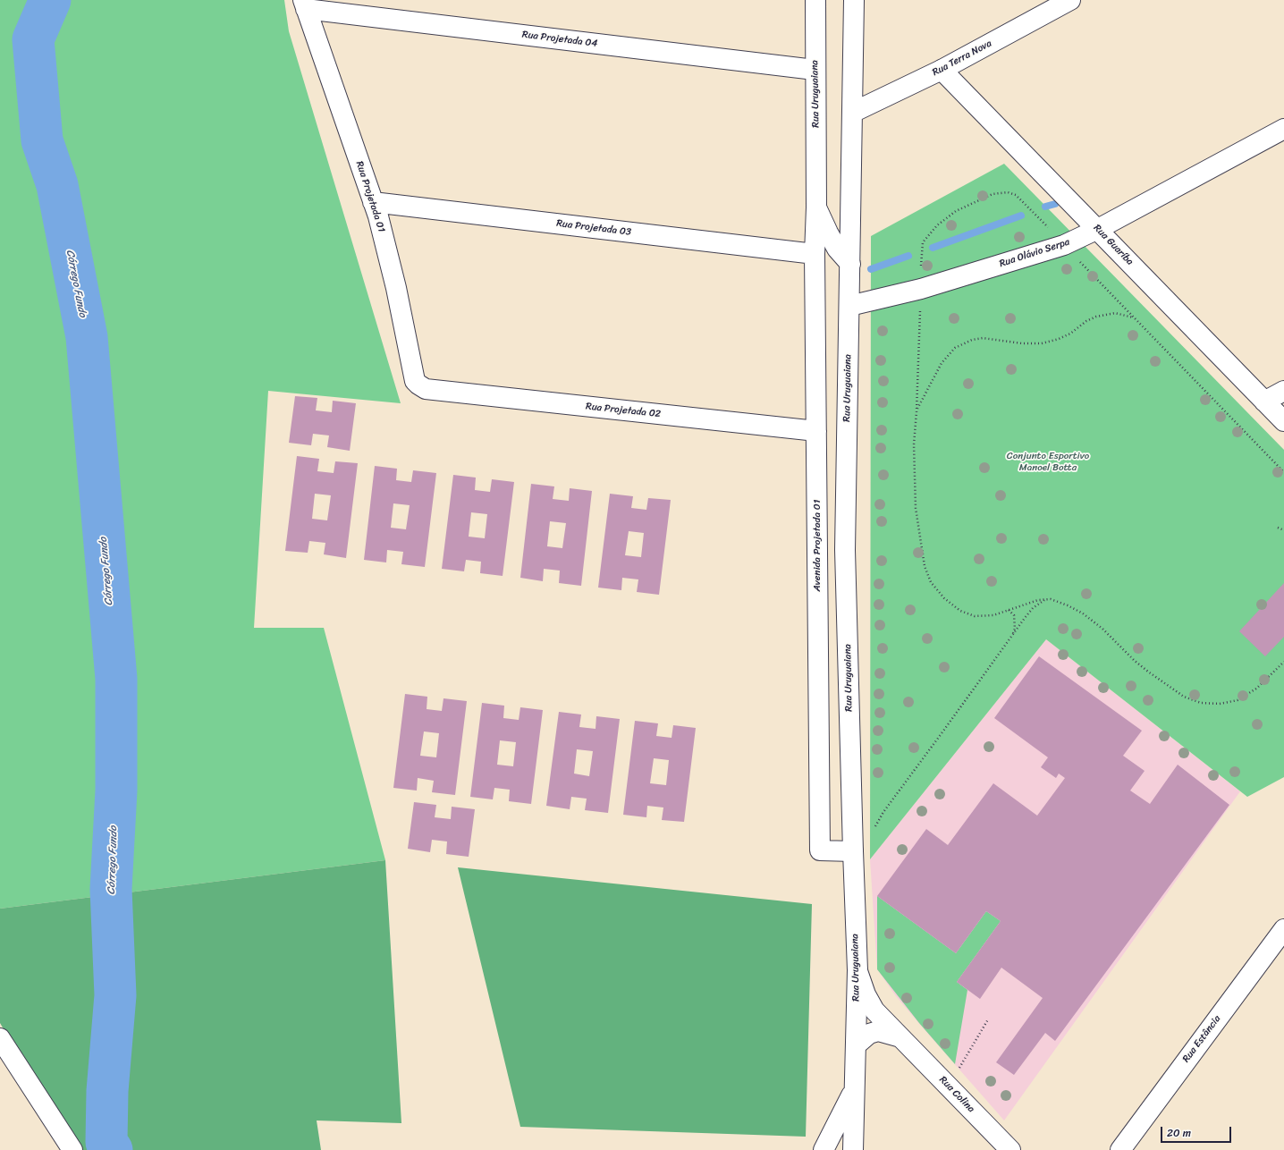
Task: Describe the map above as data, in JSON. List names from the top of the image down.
{
  "streets": {
    "street": [
      "Rua Projetada 04",
      "Rua Terra Nova",
      "Rua Uruguaiana",
      "Rua Projetada 01",
      "Rua Projetada 03",
      "Rua Guaríba",
      "Rua Olávio Serpa",
      "Rua Projetada 02",
      "Avenida Projetada 01",
      "Rua Estância",
      "Rua Colina"
    ]
  },
  "crossings": [
    ["Rua Projetada 04", "Rua Uruguaiana"],
    ["Rua Projetada 04", "Rua Projetada 01"],
    ["Rua Terra Nova", "Rua Uruguaiana"],
    ["Rua Terra Nova", "Rua Guaríba"],
    ["Rua Uruguaiana", "Rua Olávio Serpa"],
    ["Rua Uruguaiana", "Avenida Projetada 01"],
    ["Rua Uruguaiana", "Rua Colina"],
    ["Rua Projetada 01", "Rua Projetada 03"],
    ["Rua Projetada 01", "Rua Projetada 02"],
    ["Rua Projetada 03", "Avenida Projetada 01"],
    ["Rua Guaríba", "Rua Olávio Serpa"],
    ["Rua Projetada 02", "Avenida Projetada 01"]
  ],
  "water": ["Córrego Fundo"],
  "parks": ["Conjunto Esportivo Manoel Botta"],
  "scale_bar": "20 m"
}
